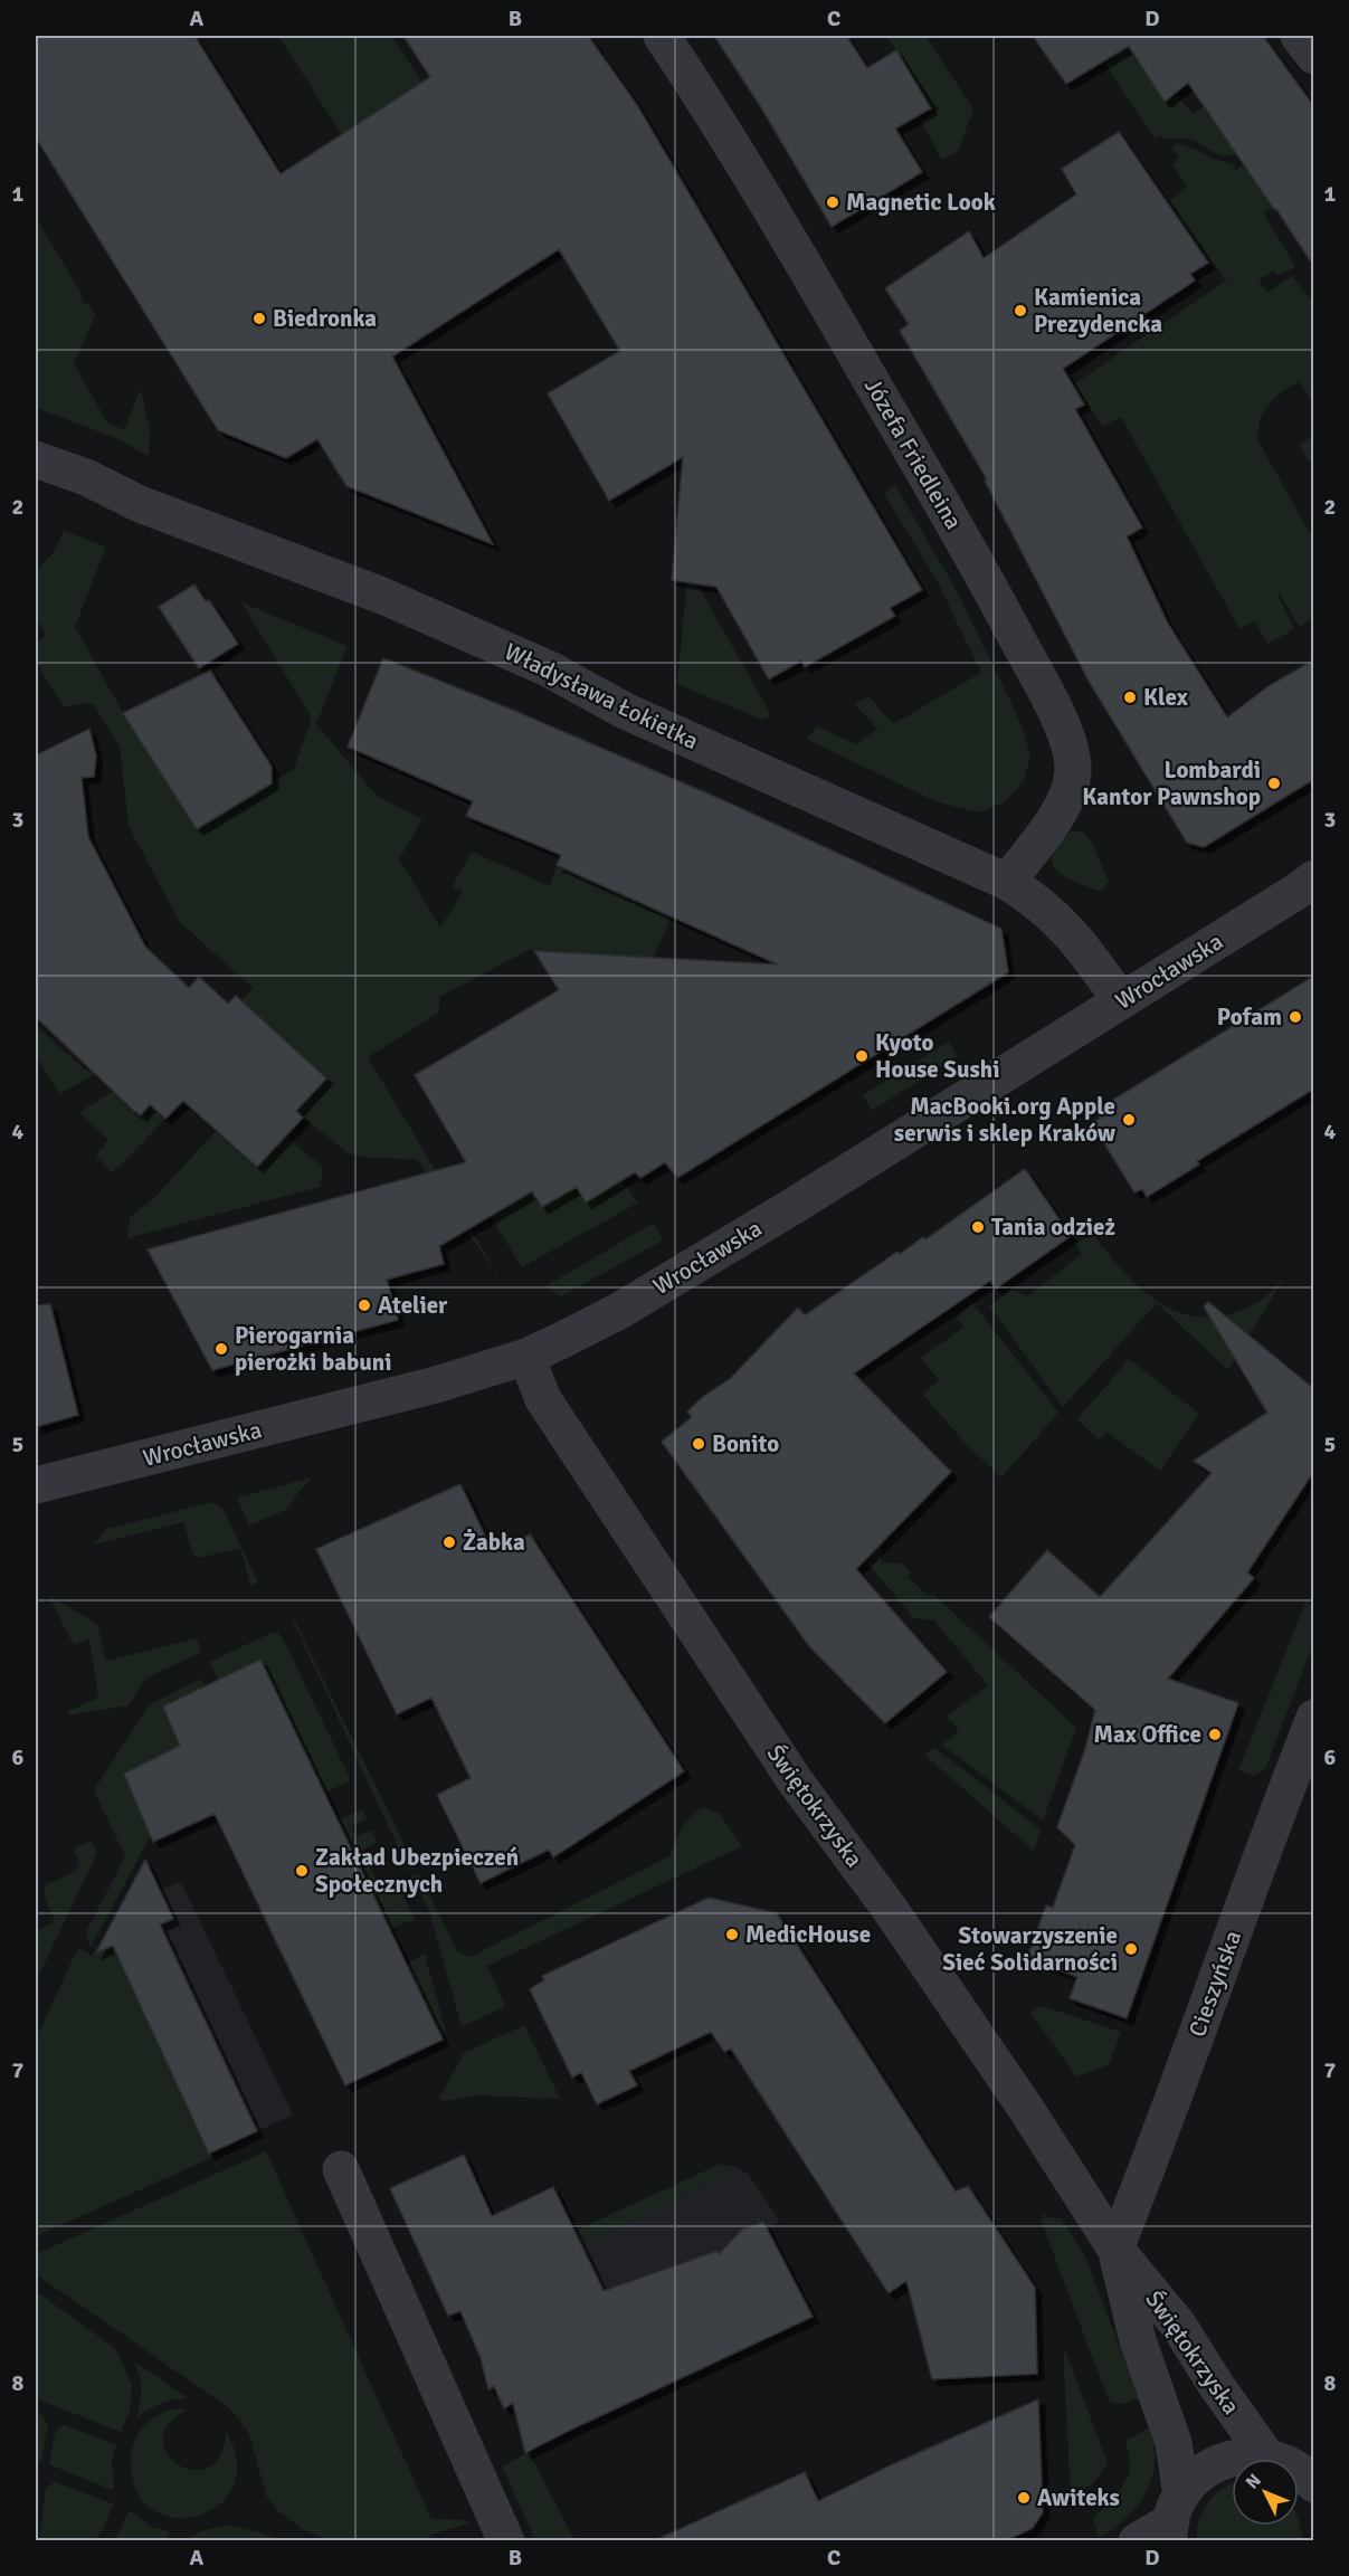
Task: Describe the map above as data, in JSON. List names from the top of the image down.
{
  "streets": {
    "street": [
      "Józefa Friedleina",
      "Władysława Łokietka",
      "Wrocławska",
      "Świętokrzyska",
      "Cieszyńska"
    ]
  },
  "crossings": [
    ["Józefa Friedleina", "Władysława Łokietka"],
    ["Władysława Łokietka", "Wrocławska"],
    ["Wrocławska", "Świętokrzyska"],
    ["Świętokrzyska", "Cieszyńska"]
  ],
  "places": [
    "Magnetic Look",
    "Kamienica Prezydencka",
    "Biedronka",
    "Klex",
    "Lombardi Kantor Pawnshop",
    "Pofam",
    "Kyoto House Sushi",
    "MacBooki.org Apple serwis i sklep Kraków",
    "Tania odzież",
    "Atelier",
    "Pierogarnia pierożki babuni",
    "Bonito",
    "Żabka",
    "Max Office",
    "Zakład Ubezpieczeń Społecznych",
    "MedicHouse",
    "Stowarzyszenie Sieć Solidarności",
    "Awiteks"
  ],
  "north": "top left",
  "grid": {
    "columns": [
      "A",
      "B",
      "C",
      "D"
    ],
    "rows": [
      "1",
      "2",
      "3",
      "4",
      "5",
      "6",
      "7",
      "8"
    ]
  }
}
